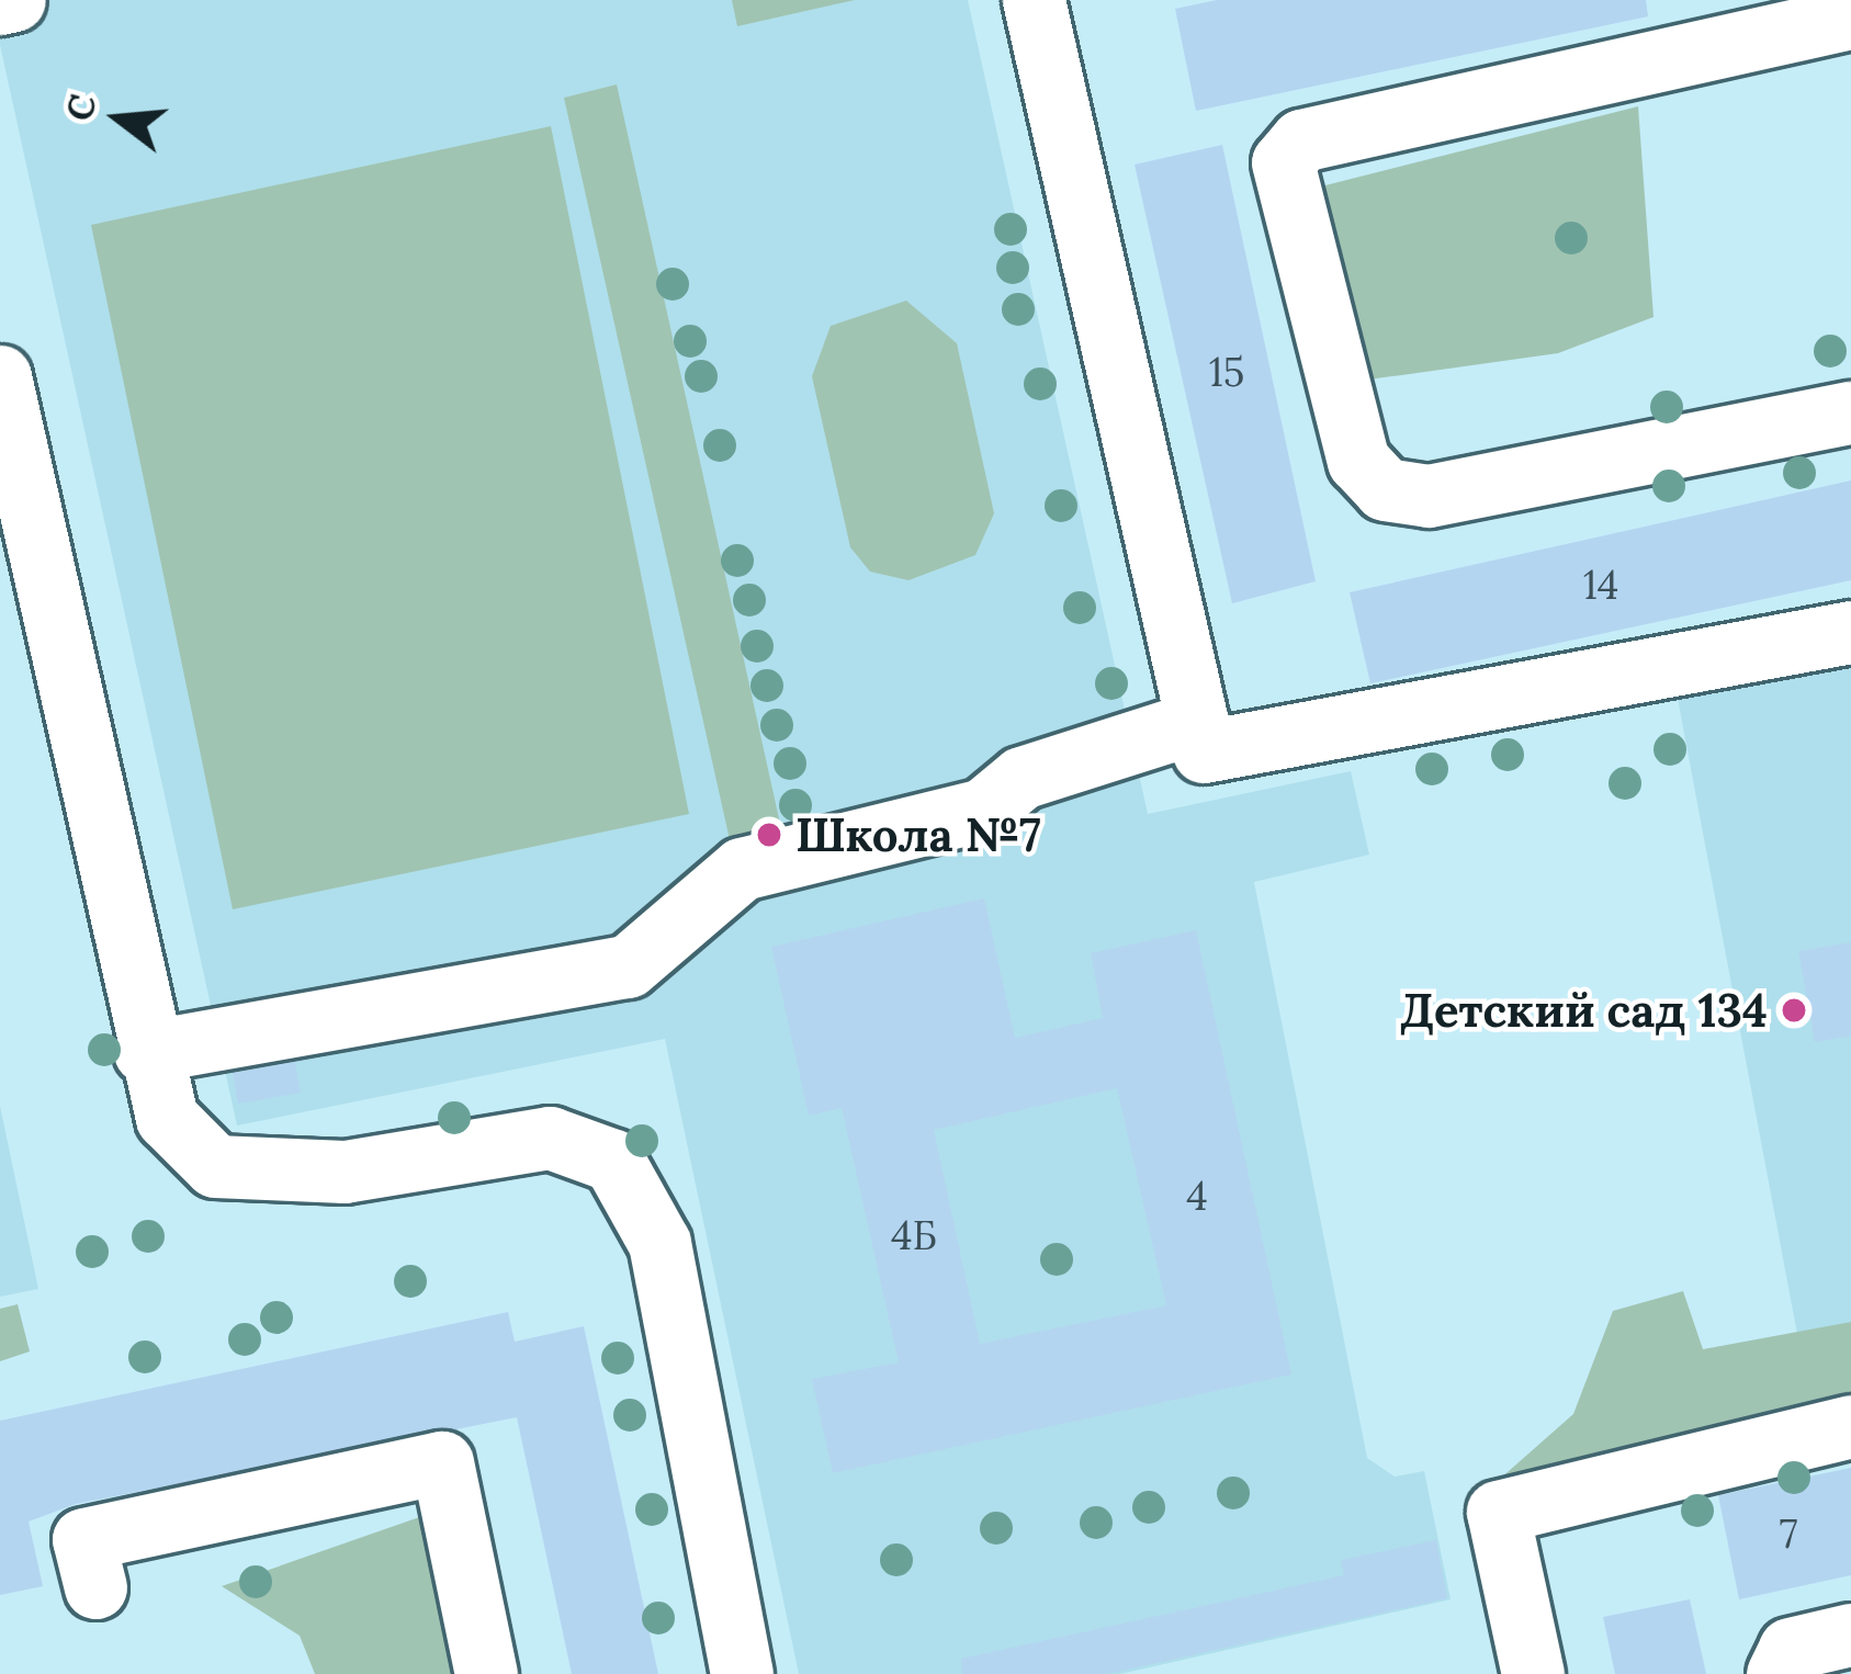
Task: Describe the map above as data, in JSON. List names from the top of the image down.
{
  "places": ["Школа №7", "Детский сад 134"],
  "house_numbers": [
    "15",
    "14",
    "4",
    "4Б",
    "7"
  ],
  "north": "left"
}
